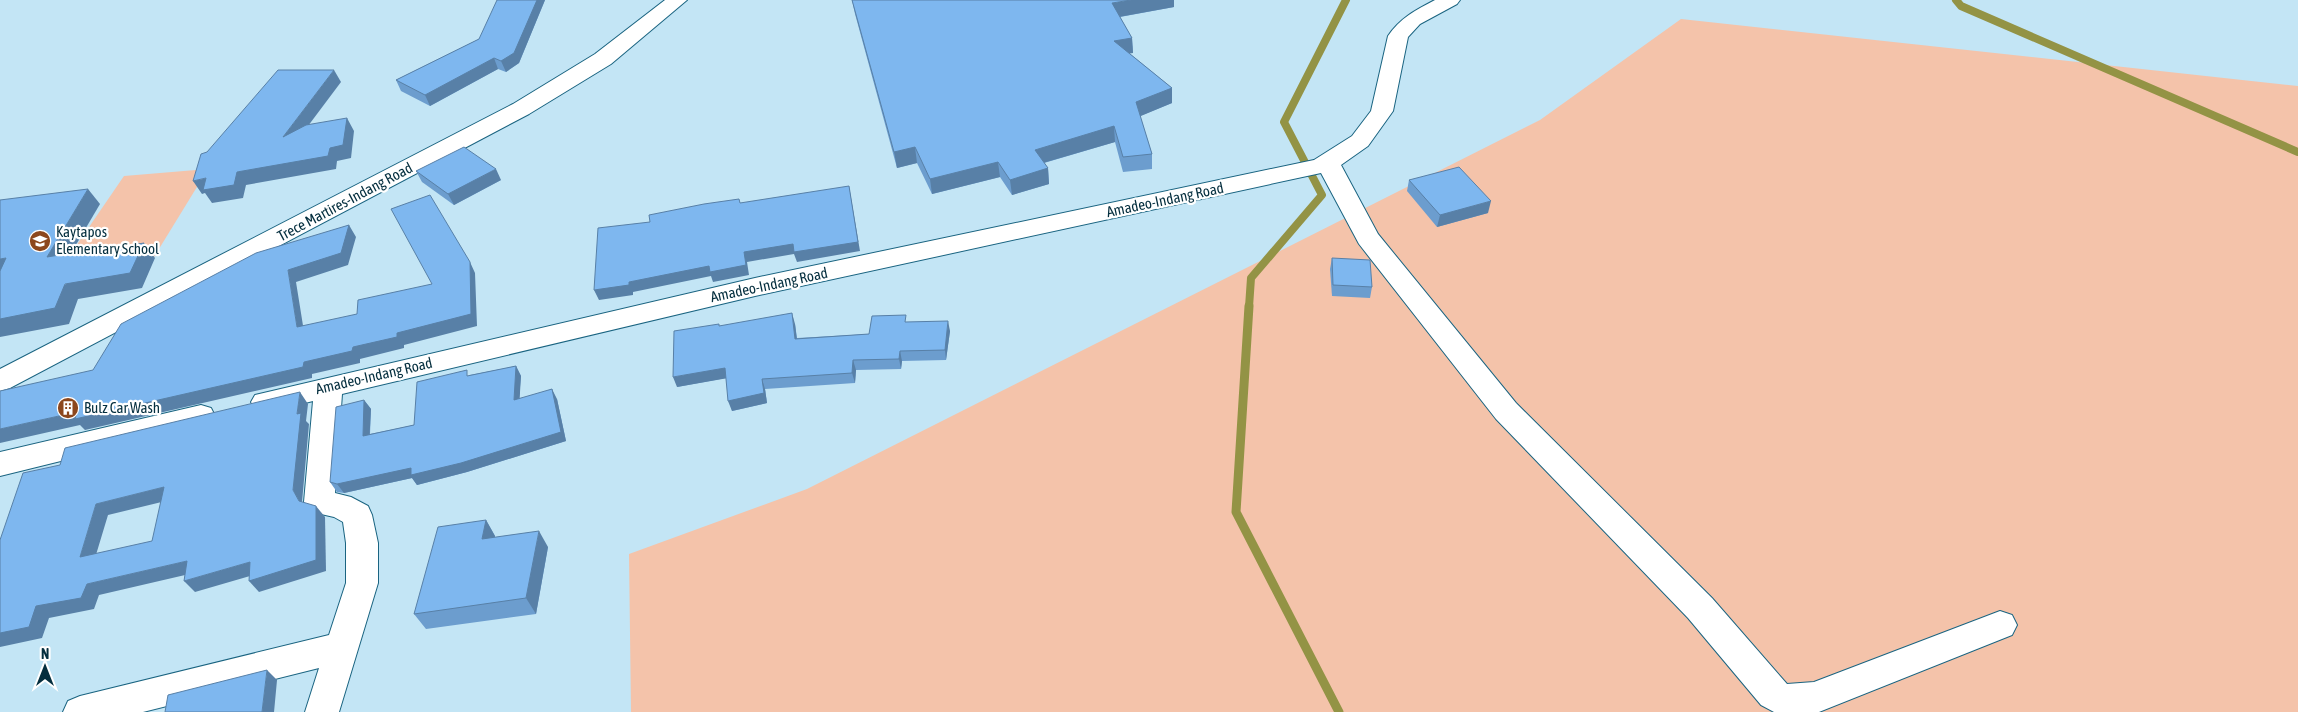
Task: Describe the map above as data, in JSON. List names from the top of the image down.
{
  "streets": {
    "street": ["Amadeo-Indang Road", "Trece Martires-Indang Road"]
  },
  "places": {
    "school or university": ["Kaytapos Elementary School"],
    "building": ["Bulz Car Wash"]
  },
  "north": "top"
}
